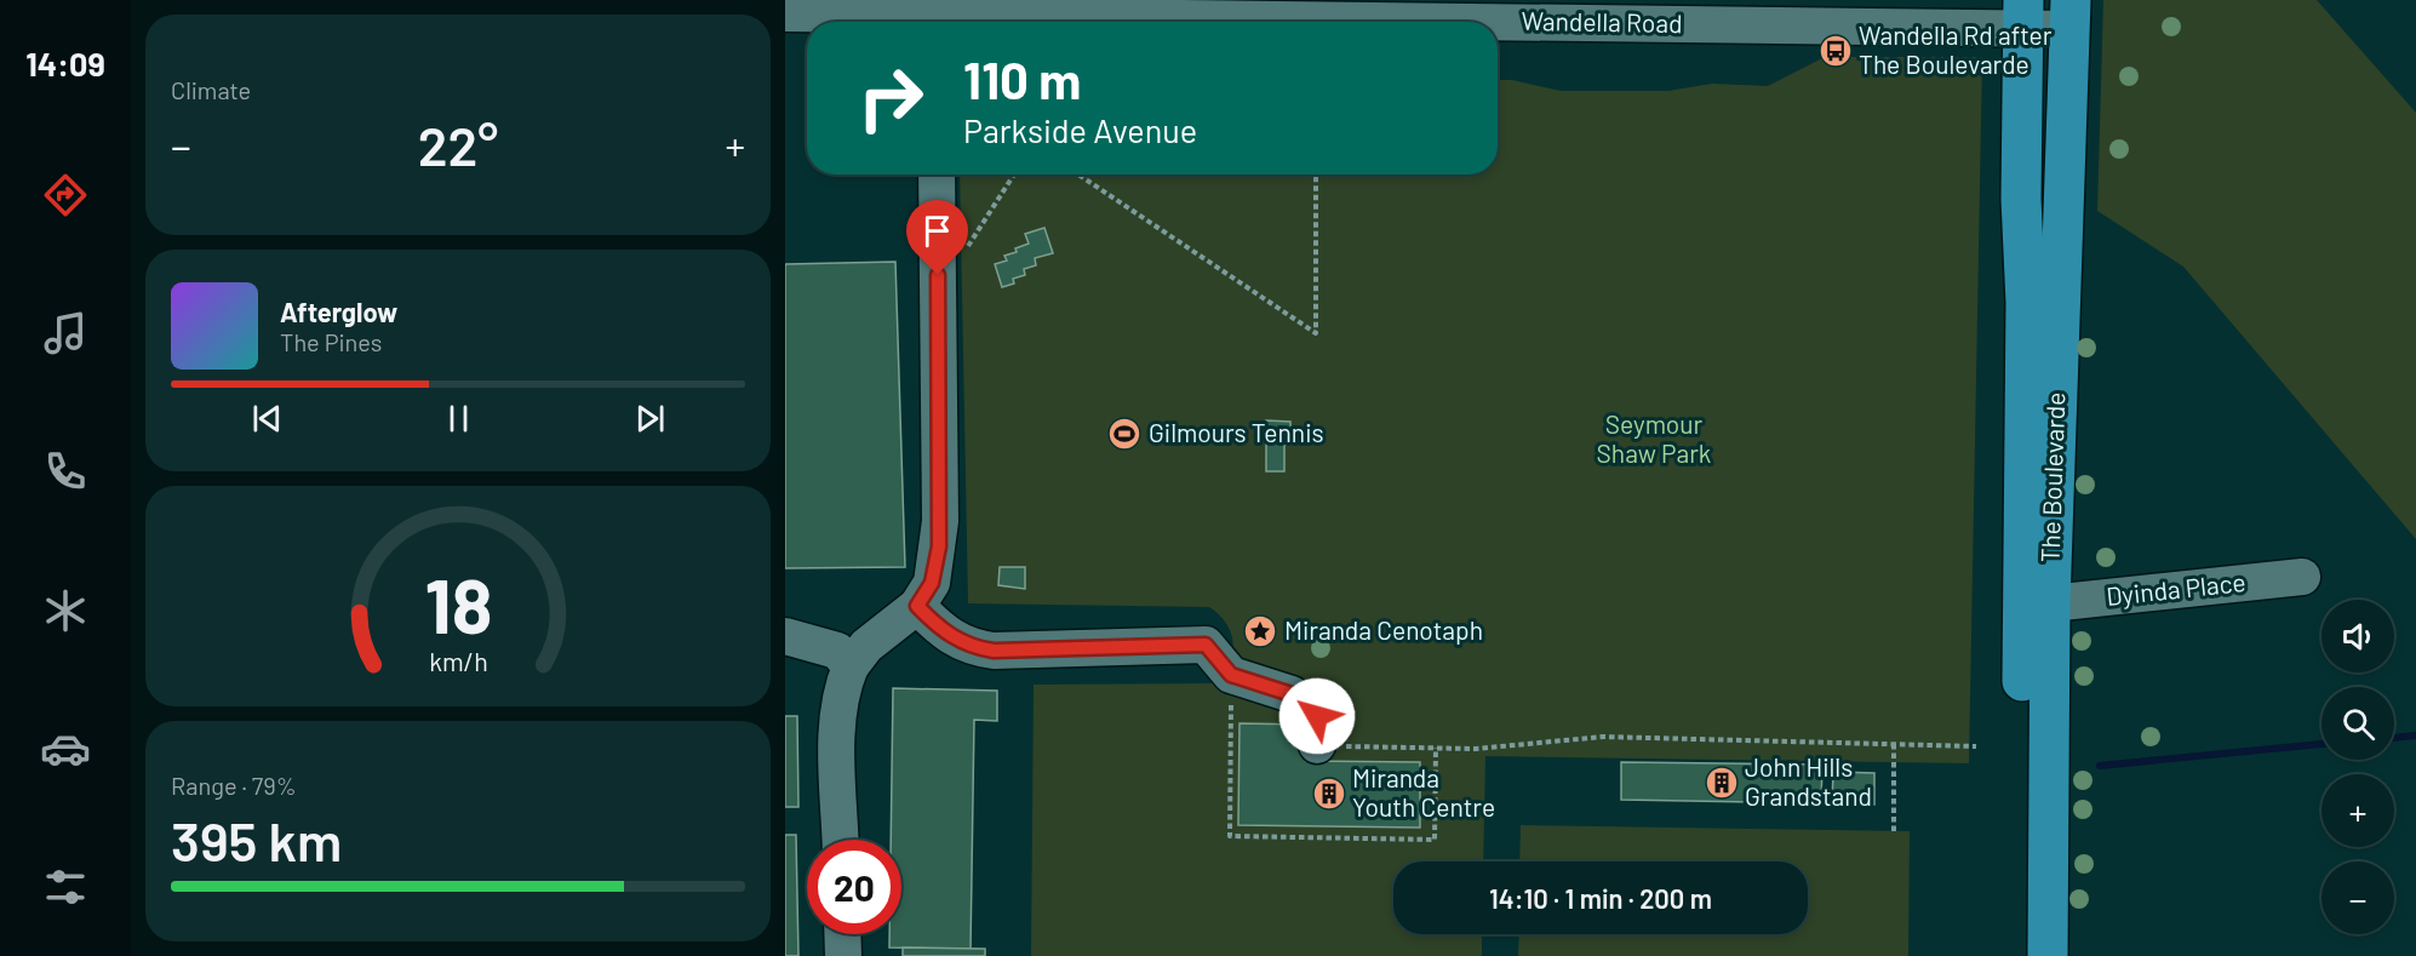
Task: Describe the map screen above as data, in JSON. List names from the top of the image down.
{
  "streets": {
    "main road": ["The Boulevarde"],
    "street": ["Wandella Road", "Dyinda Place"]
  },
  "crossings": [
    ["Wandella Road", "The Boulevarde"],
    ["The Boulevarde", "Dyinda Place"]
  ],
  "parks": ["Seymour Shaw Park"],
  "places": {
    "bus stop": ["Wandella Rd after The Boulevarde"],
    "sports": ["Gilmours Tennis"],
    "place": ["Miranda Cenotaph"],
    "building": ["John Hills Grandstand", "Miranda Youth Centre"]
  },
  "page": {
    "tabs": "14:09",
    "tile": [
      "Climate",
      ["Range · 79%", "395 km"]
    ],
    "turn": ["110 m", "Parkside Avenue"],
    "heat": ["−", "22°", "+"],
    "song": ["Afterglow", "The Pines"],
    "map_buttons": ["+", "−"],
    "limit": "20",
    "trip": "14:10 · 1 min · 200 m",
    "gauge": ["18", "km/h"]
  }
}
